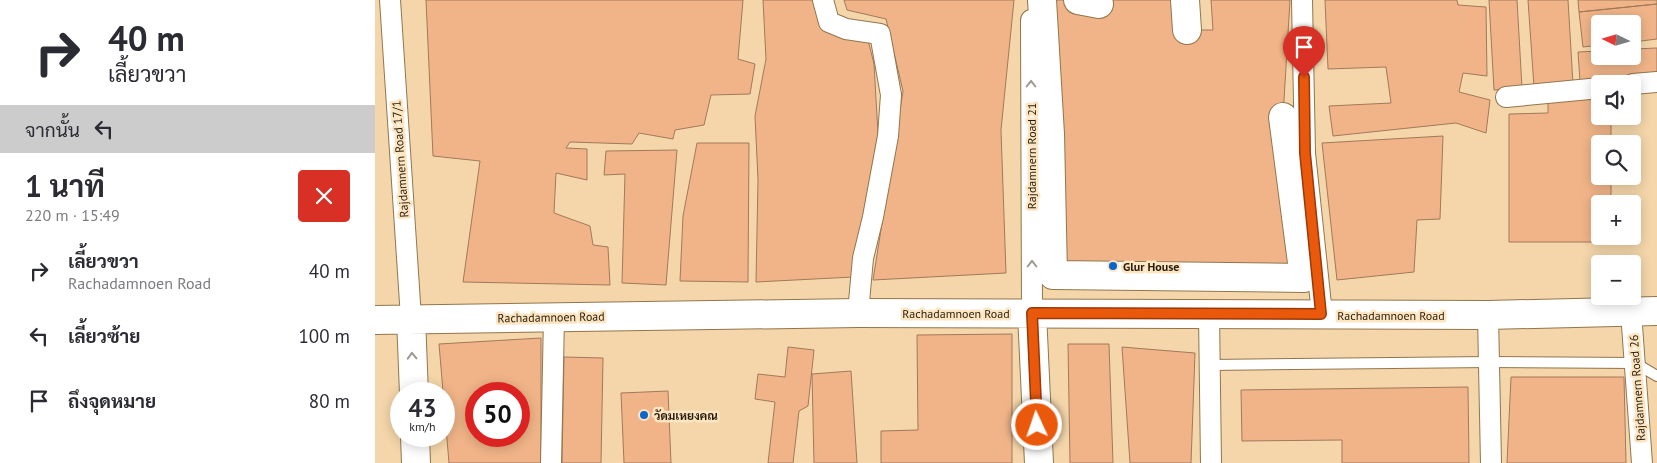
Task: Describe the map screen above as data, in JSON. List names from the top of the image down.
{
  "streets": {
    "main road": ["Rachadamnoen Road"],
    "street": ["Rajdamnern Road 21", "Rajdamnern Road 17/1", "Rajdamnern Road 26"]
  },
  "crossings": [
    ["Rajdamnern Road 21", "Rachadamnoen Road"],
    ["Rajdamnern Road 17/1", "Rachadamnoen Road"],
    ["Rachadamnoen Road", "Rajdamnern Road 26"]
  ],
  "one_way": ["Rajdamnern Road 21"],
  "places": ["Glur House", "วัดมเหยงคณ"],
  "north": "left",
  "page": {
    "turn": ["40 m", "เลี้ยวขวา"],
    "map_buttons": ["+", "−"],
    "then": "จากนั้น",
    "heading": ["1 นาที", "220 m · 15:49"],
    "list": [
      {
        "name": "เลี้ยวขวา",
        "note": "Rachadamnoen Road",
        "value": "40 m"
      },
      {
        "name": "เลี้ยวซ้าย",
        "value": "100 m"
      },
      {
        "name": "ถึงจุดหมาย",
        "value": "80 m"
      }
    ],
    "speed": "43 km/h",
    "limit": "50"
  }
}
